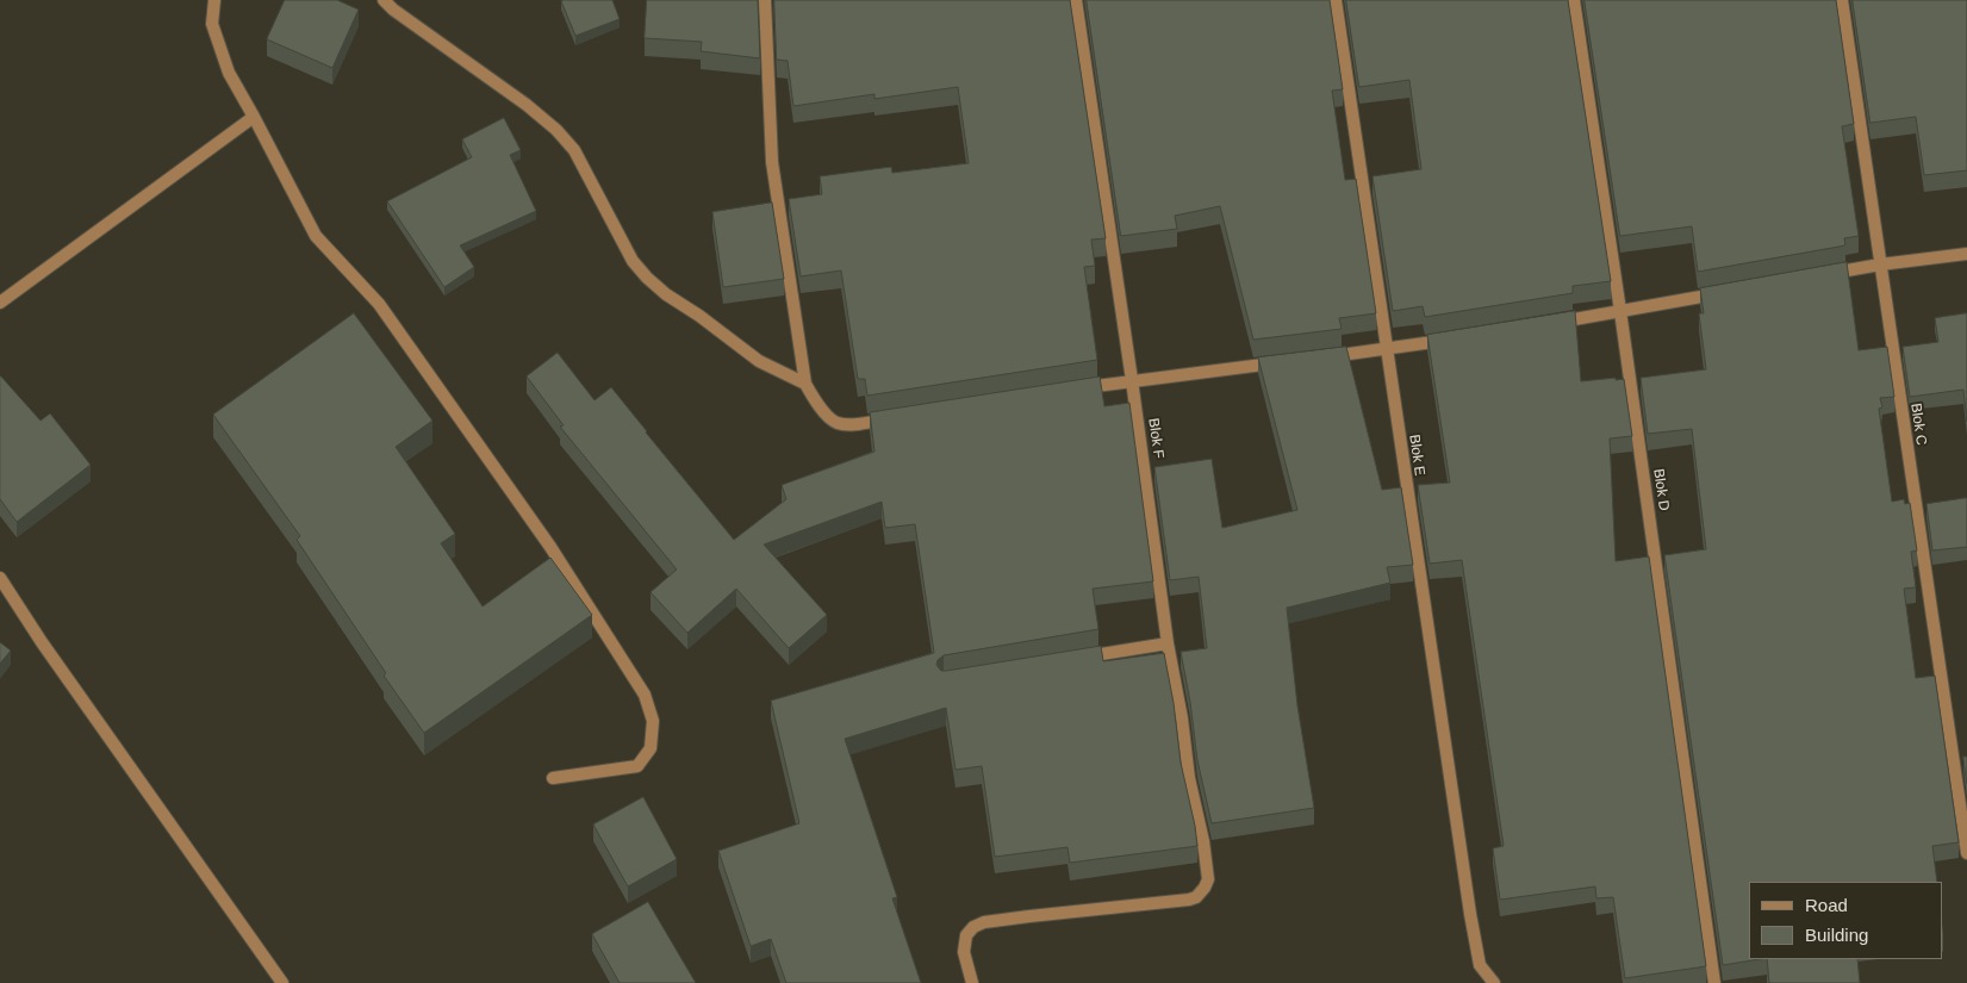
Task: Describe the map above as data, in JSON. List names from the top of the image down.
{
  "streets": {
    "street": [
      "Blok C",
      "Blok F",
      "Blok E",
      "Blok D"
    ]
  },
  "legend": ["Road", "Building"]
}
